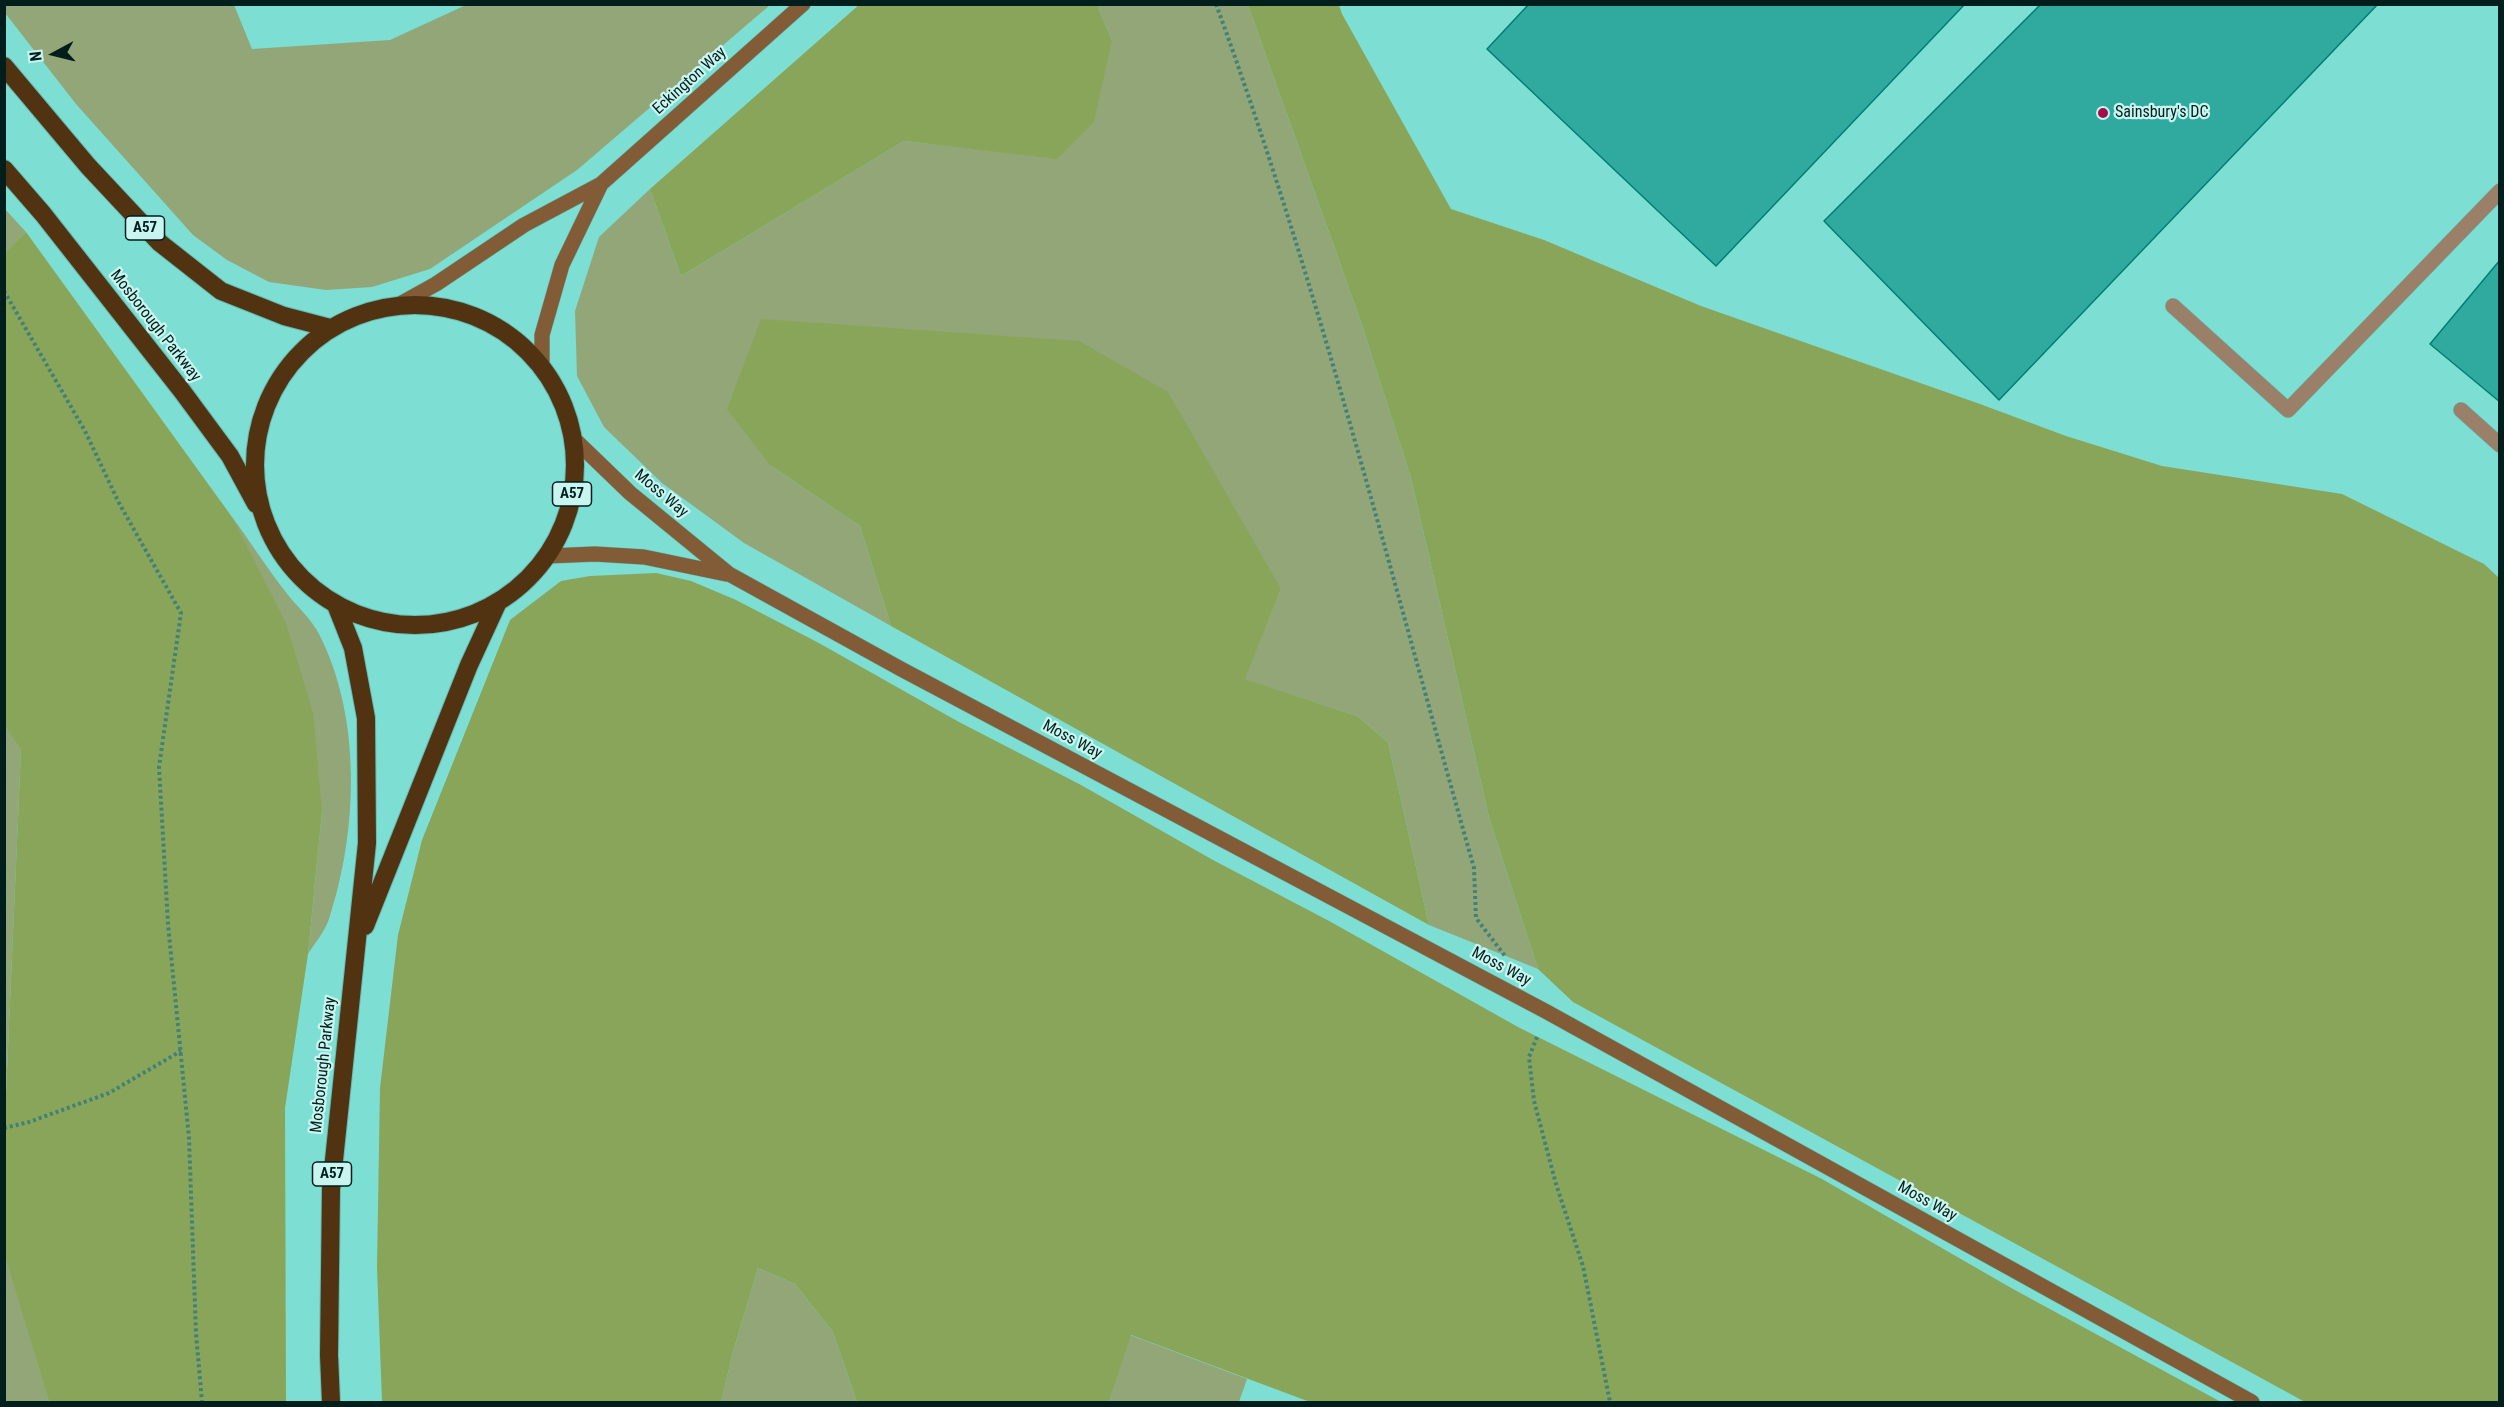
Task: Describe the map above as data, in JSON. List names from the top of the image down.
{
  "streets": {
    "highway": ["A57", "Mosborough Parkway"],
    "street": ["Eckington Way", "Moss Way"]
  },
  "crossings": [
    ["Eckington Way", "A57"],
    ["A57", "Mosborough Parkway"],
    ["A57", "Moss Way"]
  ],
  "places": ["Sainsbury's DC"],
  "north": "left"
}
